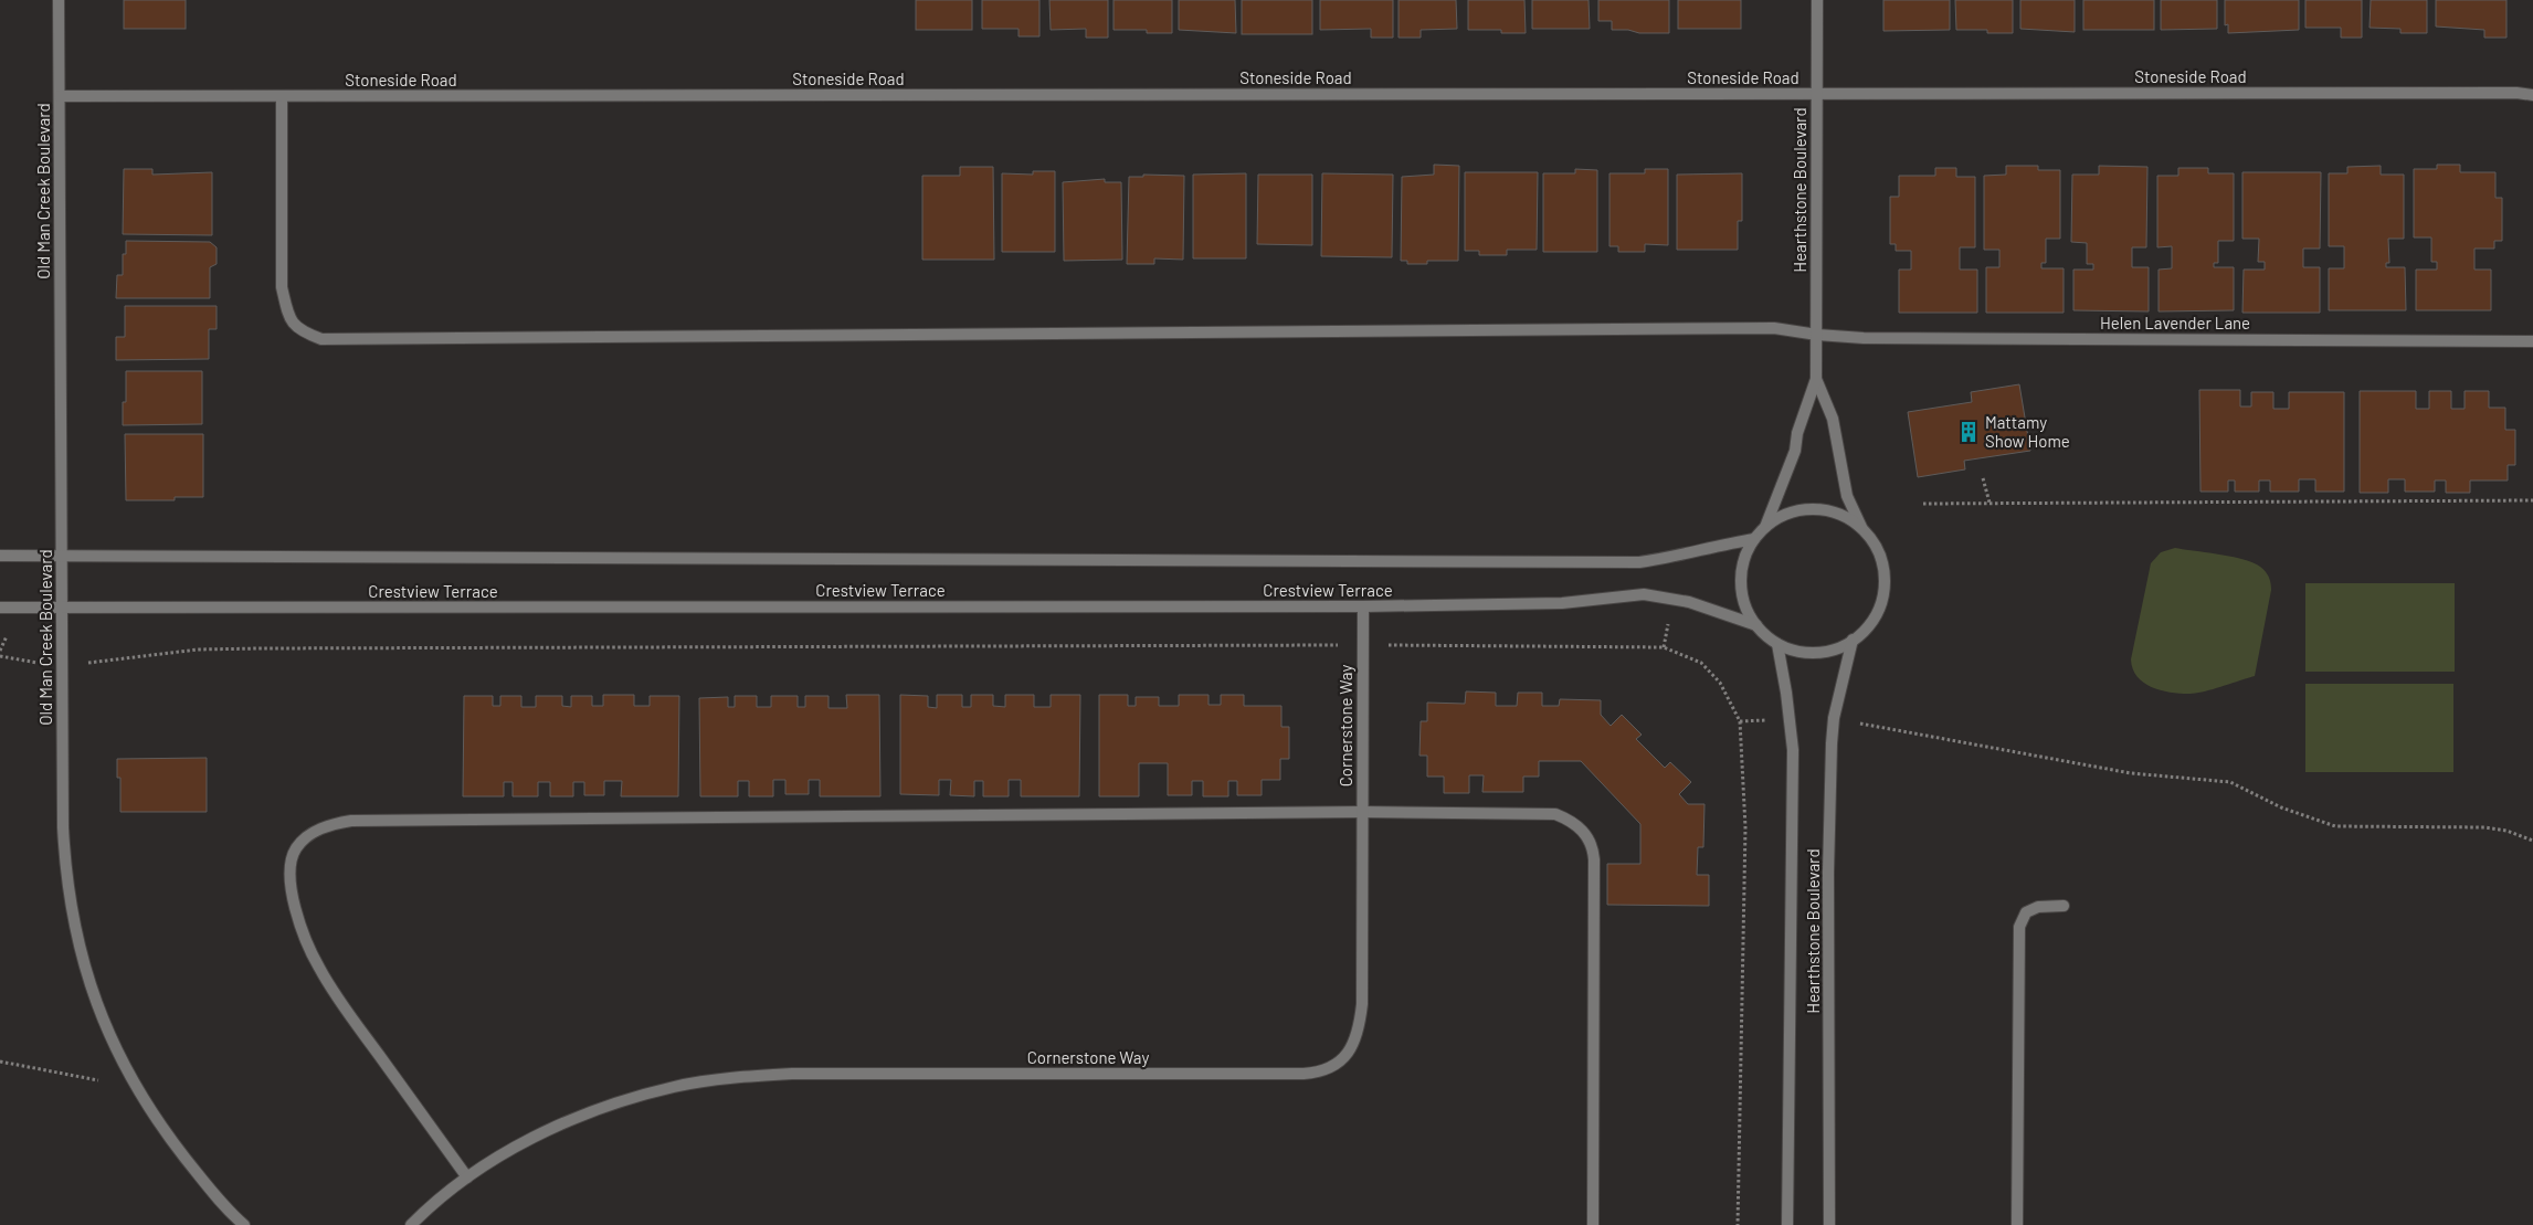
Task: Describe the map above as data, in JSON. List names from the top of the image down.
{
  "streets": {
    "street": [
      "Stoneside Road",
      "Hearthstone Boulevard",
      "Old Man Creek Boulevard",
      "Helen Lavender Lane",
      "Crestview Terrace",
      "Cornerstone Way"
    ]
  },
  "crossings": [
    ["Stoneside Road", "Hearthstone Boulevard"],
    ["Stoneside Road", "Old Man Creek Boulevard"],
    ["Stoneside Road", "Helen Lavender Lane"],
    ["Hearthstone Boulevard", "Helen Lavender Lane"],
    ["Hearthstone Boulevard", "Crestview Terrace"],
    ["Old Man Creek Boulevard", "Crestview Terrace"],
    ["Crestview Terrace", "Cornerstone Way"]
  ],
  "places": {
    "building": ["Mattamy Show Home"]
  }
}
